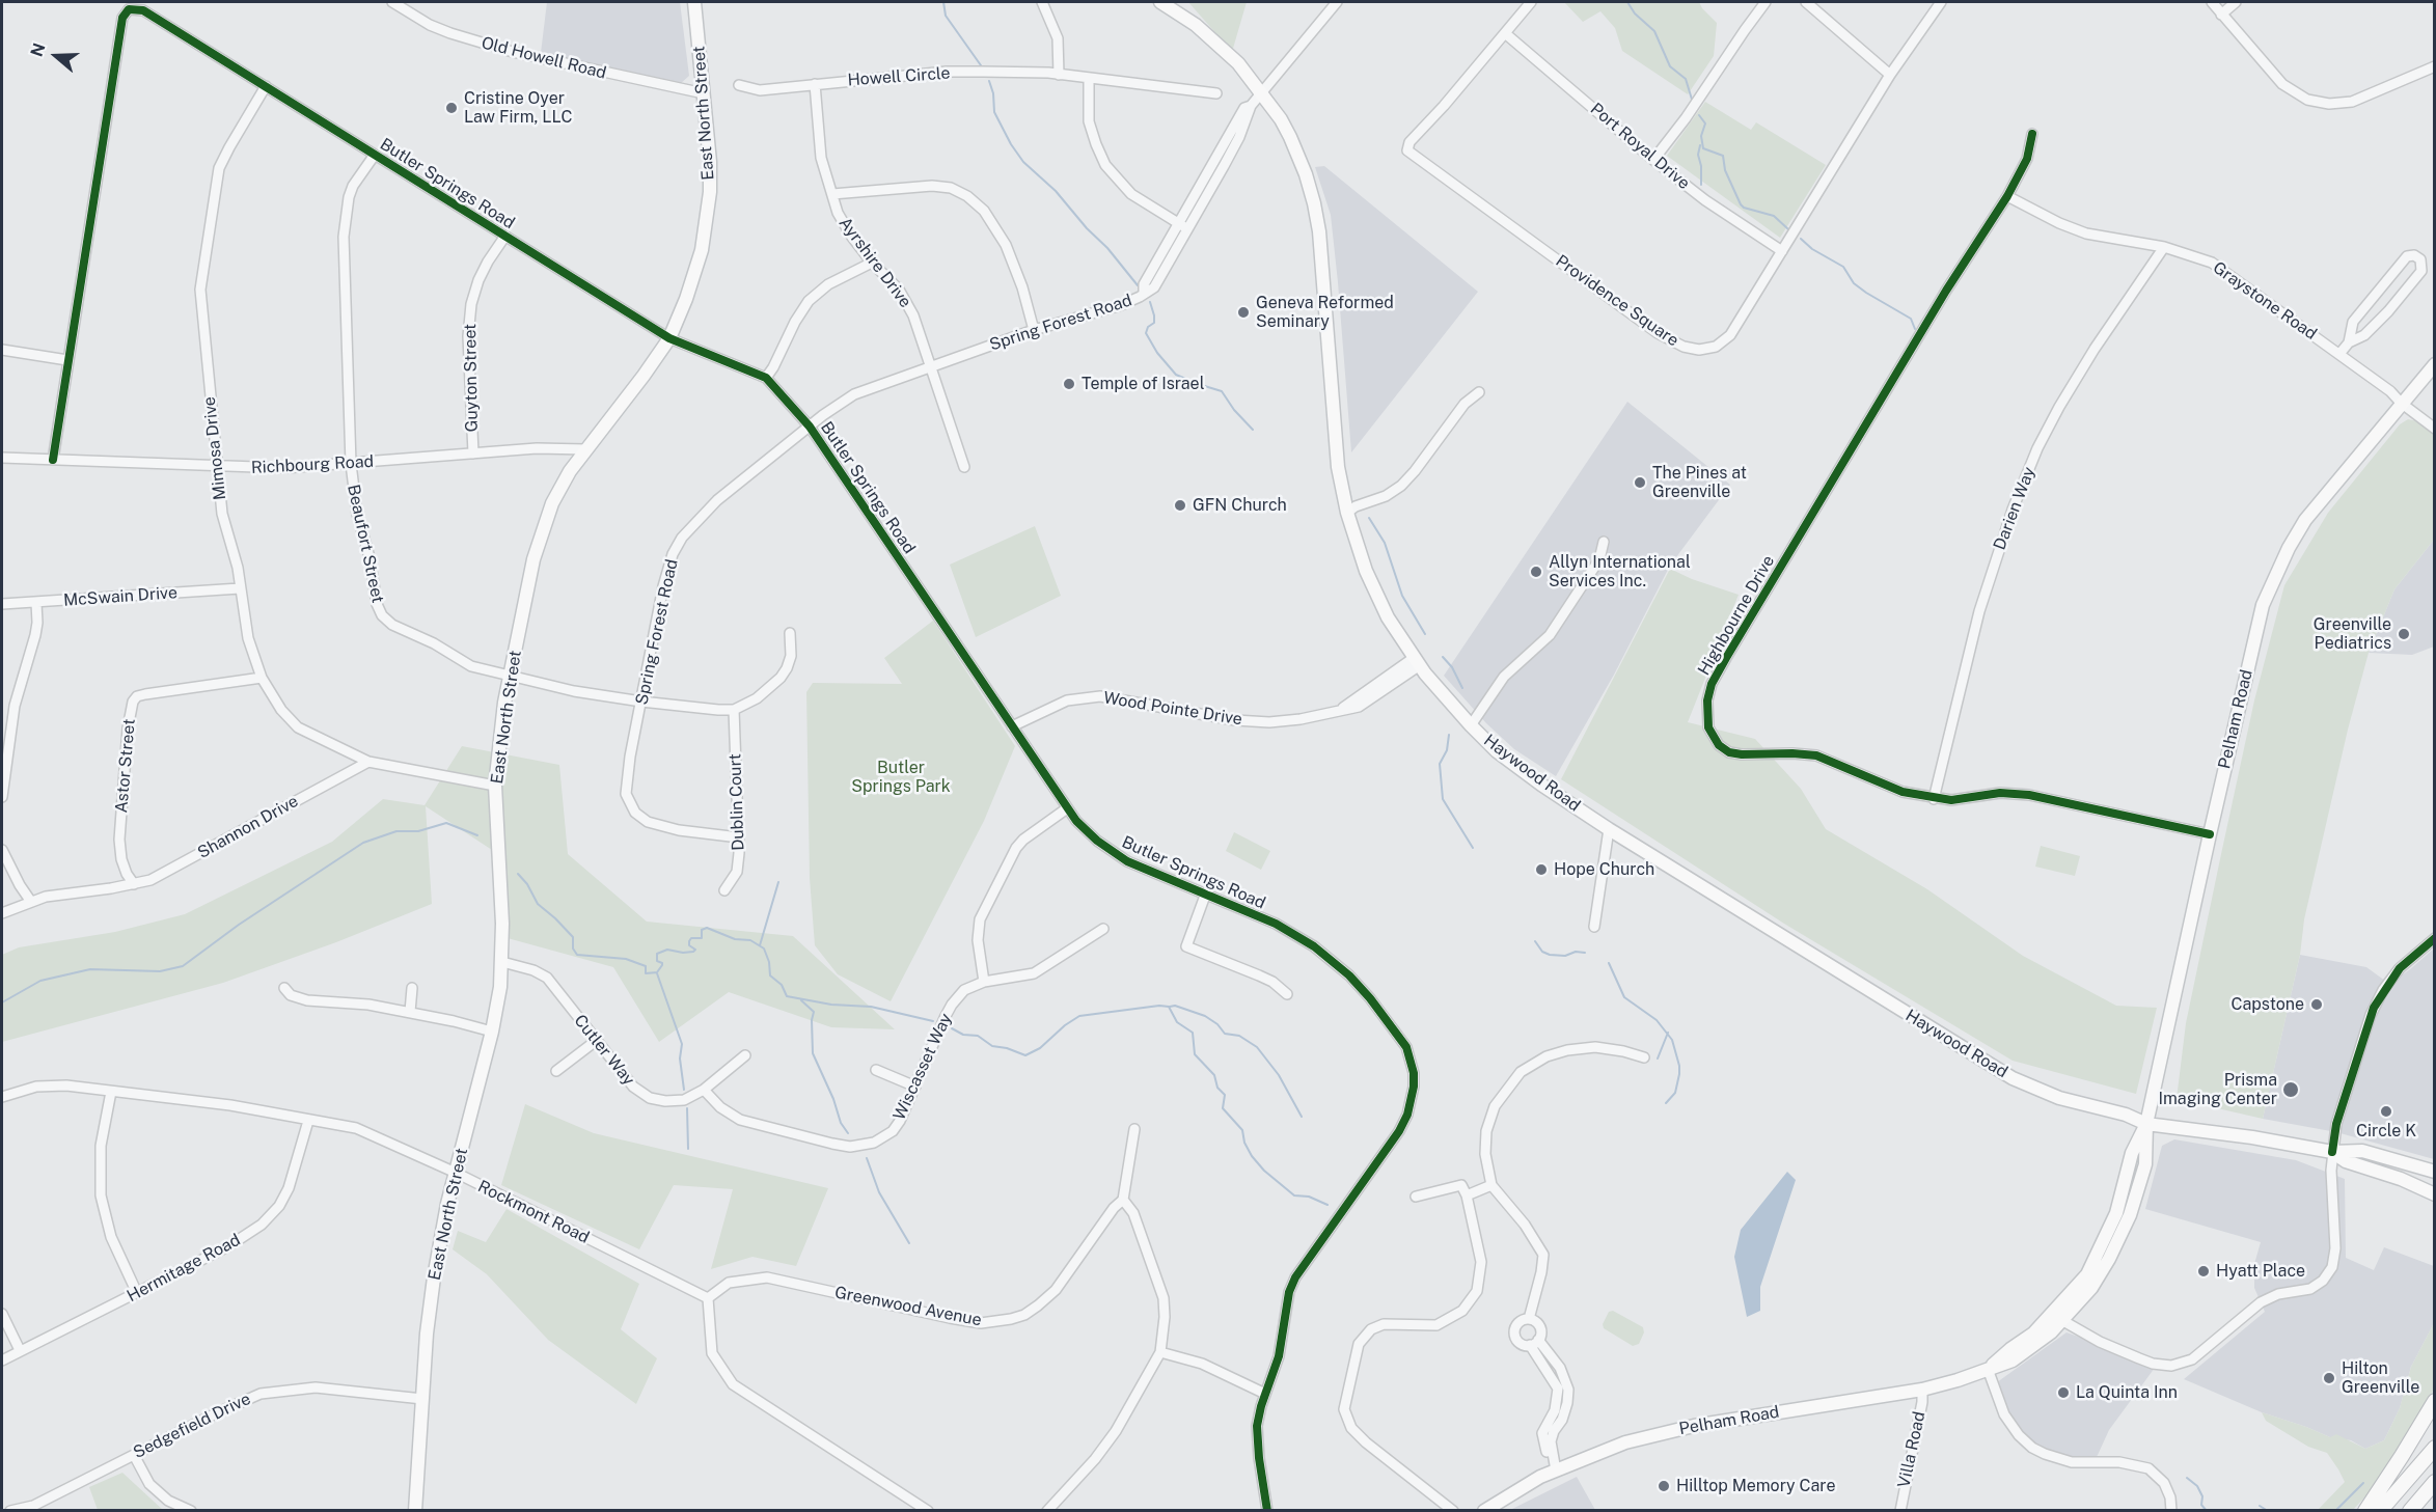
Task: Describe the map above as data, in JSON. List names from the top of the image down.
{
  "streets": {
    "main road": ["East North Street", "Pelham Road", "Haywood Road"],
    "street": [
      "Old Howell Road",
      "Howell Circle",
      "Port Royal Drive",
      "Butler Springs Road",
      "Ayrshire Drive",
      "Providence Square",
      "Graystone Road",
      "Spring Forest Road",
      "Guyton Street",
      "Mimosa Drive",
      "Richbourg Road",
      "Darien Way",
      "Beaufort Street",
      "McSwain Drive",
      "Highbourne Drive",
      "Wood Pointe Drive",
      "Astor Street",
      "Dublin Court",
      "Shannon Drive",
      "Cutler Way",
      "Wiscasset Way",
      "Rockmont Road",
      "Hermitage Road",
      "Greenwood Avenue",
      "Sedgefield Drive",
      "Villa Road"
    ]
  },
  "crossings": [
    ["Old Howell Road", "East North Street"],
    ["Howell Circle", "Ayrshire Drive"],
    ["East North Street", "Butler Springs Road"],
    ["East North Street", "Richbourg Road"],
    ["East North Street", "Beaufort Street"],
    ["East North Street", "Cutler Way"],
    ["East North Street", "Rockmont Road"],
    ["East North Street", "Sedgefield Drive"],
    ["Port Royal Drive", "Providence Square"],
    ["Butler Springs Road", "Spring Forest Road"],
    ["Butler Springs Road", "Guyton Street"],
    ["Butler Springs Road", "Mimosa Drive"],
    ["Butler Springs Road", "Richbourg Road"],
    ["Butler Springs Road", "Beaufort Street"],
    ["Butler Springs Road", "Wood Pointe Drive"],
    ["Ayrshire Drive", "Spring Forest Road"],
    ["Graystone Road", "Darien Way"],
    ["Graystone Road", "Highbourne Drive"],
    ["Graystone Road", "Pelham Road"],
    ["Spring Forest Road", "Beaufort Street"],
    ["Spring Forest Road", "Haywood Road"],
    ["Spring Forest Road", "Dublin Court"],
    ["Guyton Street", "Richbourg Road"],
    ["Mimosa Drive", "Richbourg Road"],
    ["Mimosa Drive", "McSwain Drive"],
    ["Mimosa Drive", "Astor Street"],
    ["Mimosa Drive", "Shannon Drive"],
    ["Richbourg Road", "Beaufort Street"],
    ["Darien Way", "Highbourne Drive"],
    ["Beaufort Street", "Dublin Court"],
    ["Highbourne Drive", "Pelham Road"],
    ["Wood Pointe Drive", "Haywood Road"],
    ["Pelham Road", "Haywood Road"],
    ["Pelham Road", "Villa Road"],
    ["Astor Street", "Shannon Drive"],
    ["Cutler Way", "Wiscasset Way"],
    ["Rockmont Road", "Hermitage Road"],
    ["Rockmont Road", "Greenwood Avenue"]
  ],
  "parks": ["Butler Springs Park"],
  "places": [
    "Cristine Oyer Law Firm, LLC",
    "Geneva Reformed Seminary",
    "Temple of Israel",
    "The Pines at Greenville",
    "GFN Church",
    "Allyn International Services Inc.",
    "Greenville Pediatrics",
    "Hope Church",
    "Capstone",
    "Prisma Imaging Center",
    "Circle K",
    "Hyatt Place",
    "Hilton Greenville",
    "La Quinta Inn",
    "Hilltop Memory Care"
  ],
  "north": "left"
}
